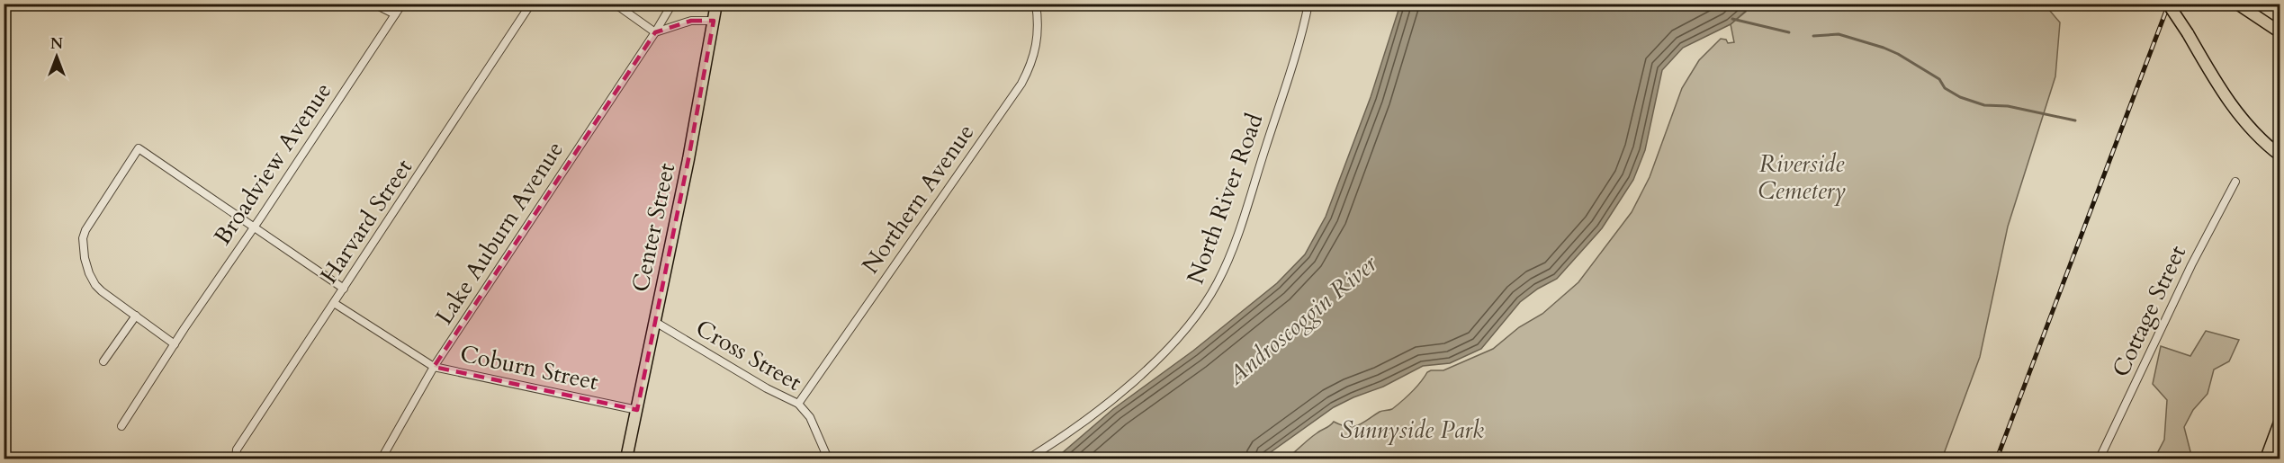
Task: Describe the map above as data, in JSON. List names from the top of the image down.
{
  "streets": {
    "main road": ["Center Street"],
    "street": [
      "Broadview Avenue",
      "Northern Avenue",
      "North River Road",
      "Harvard Street",
      "Lake Auburn Avenue",
      "Cottage Street",
      "Cross Street",
      "Coburn Street"
    ]
  },
  "crossings": [
    ["Northern Avenue", "Cross Street"],
    ["Harvard Street", "Coburn Street"],
    ["Center Street", "Cross Street"],
    ["Center Street", "Coburn Street"],
    ["Lake Auburn Avenue", "Coburn Street"]
  ],
  "water": ["Androscoggin River"],
  "parks": ["Riverside Cemetery", "Sunnyside Park"],
  "north": "top"
}
